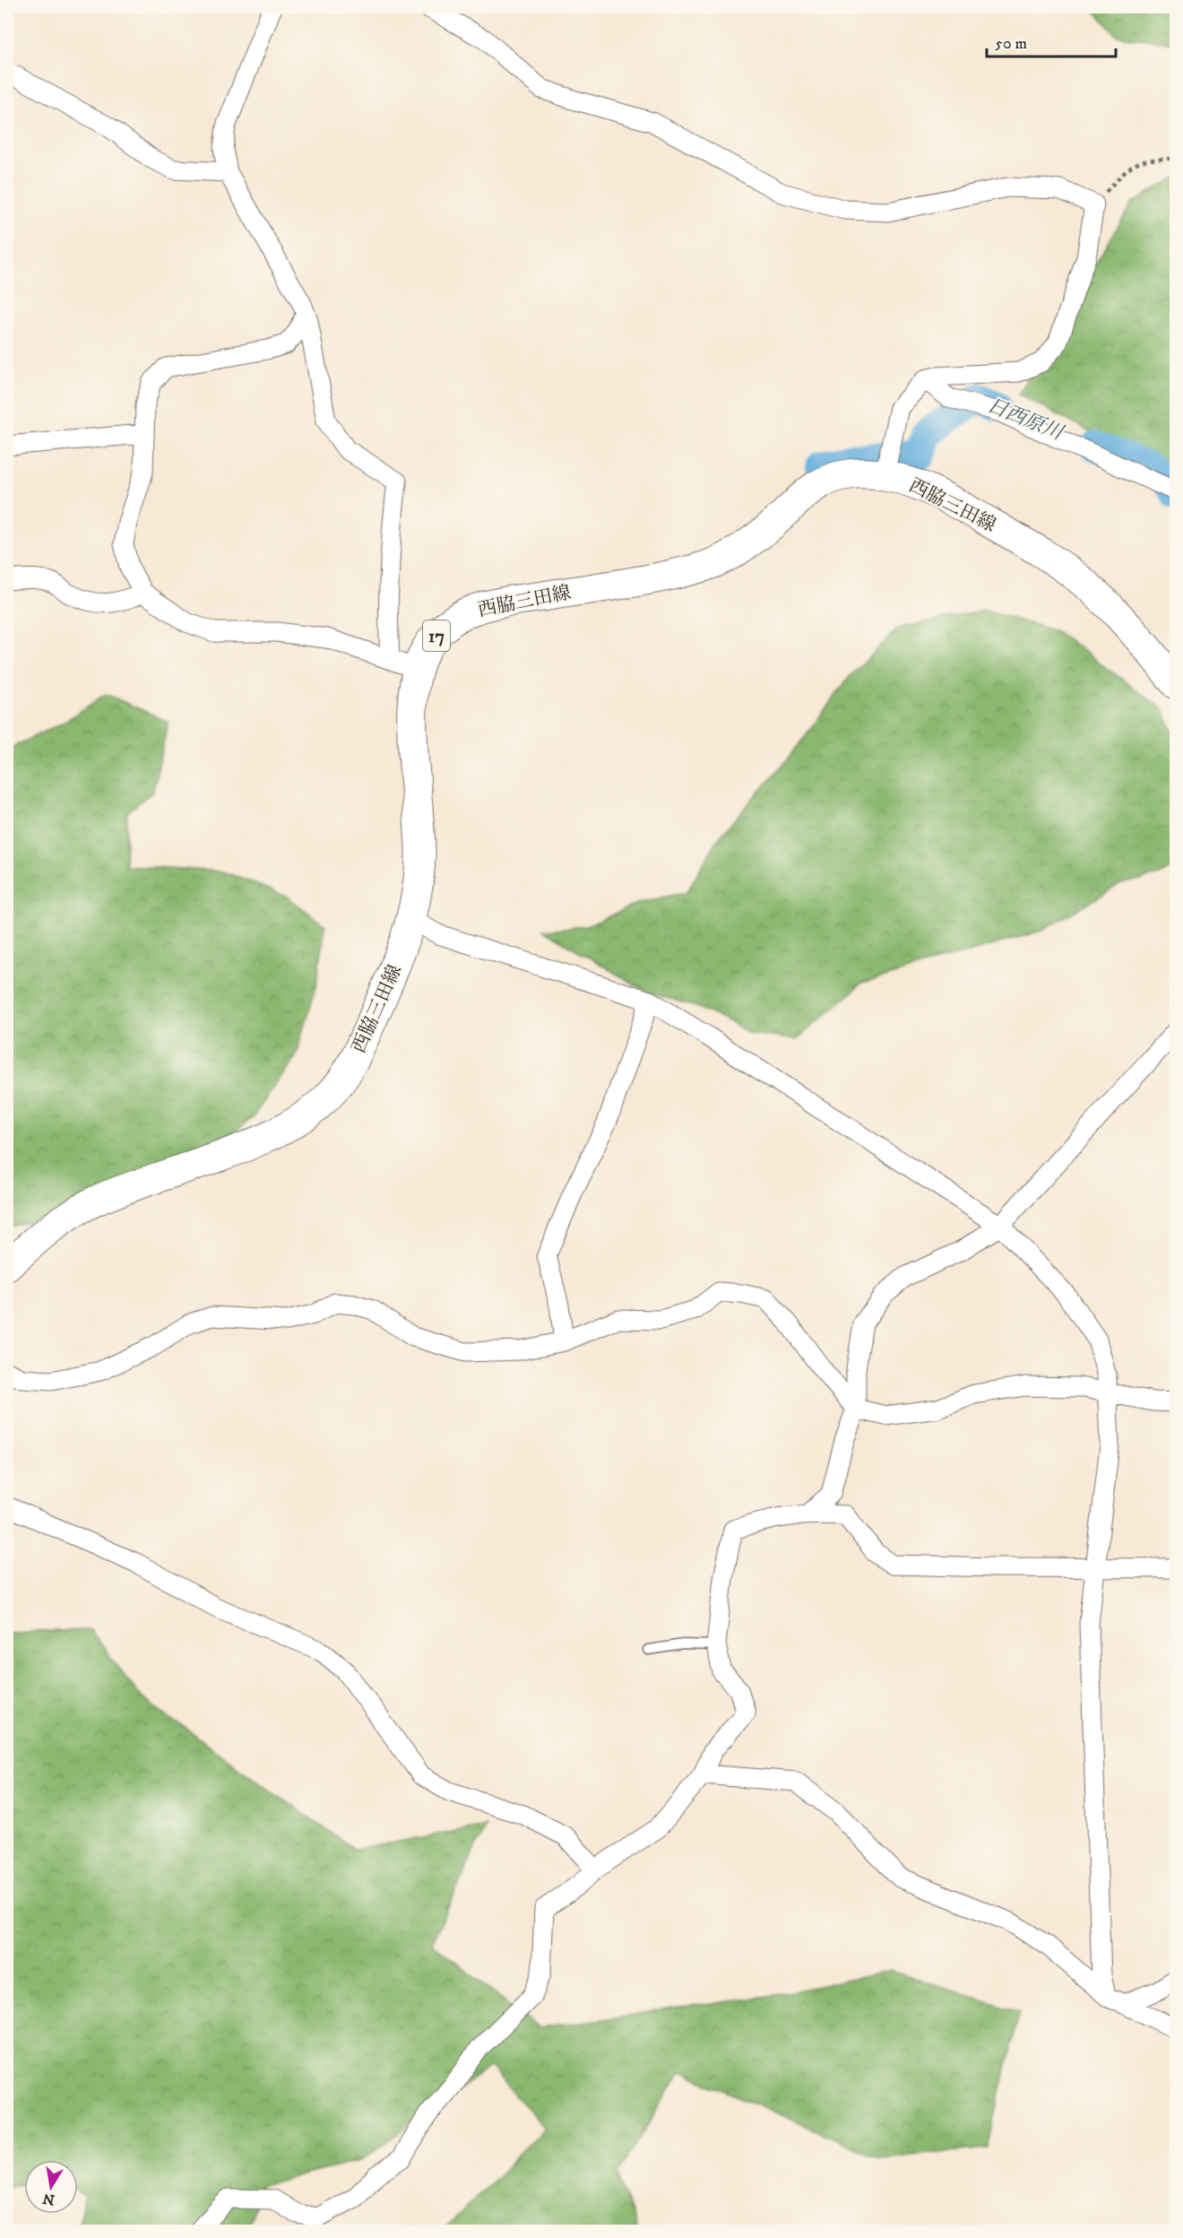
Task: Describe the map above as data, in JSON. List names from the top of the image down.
{
  "streets": {
    "main road": ["西脇三田線", "17"]
  },
  "water": ["日西原川"],
  "scale_bar": "50 m",
  "north": "bottom"
}
